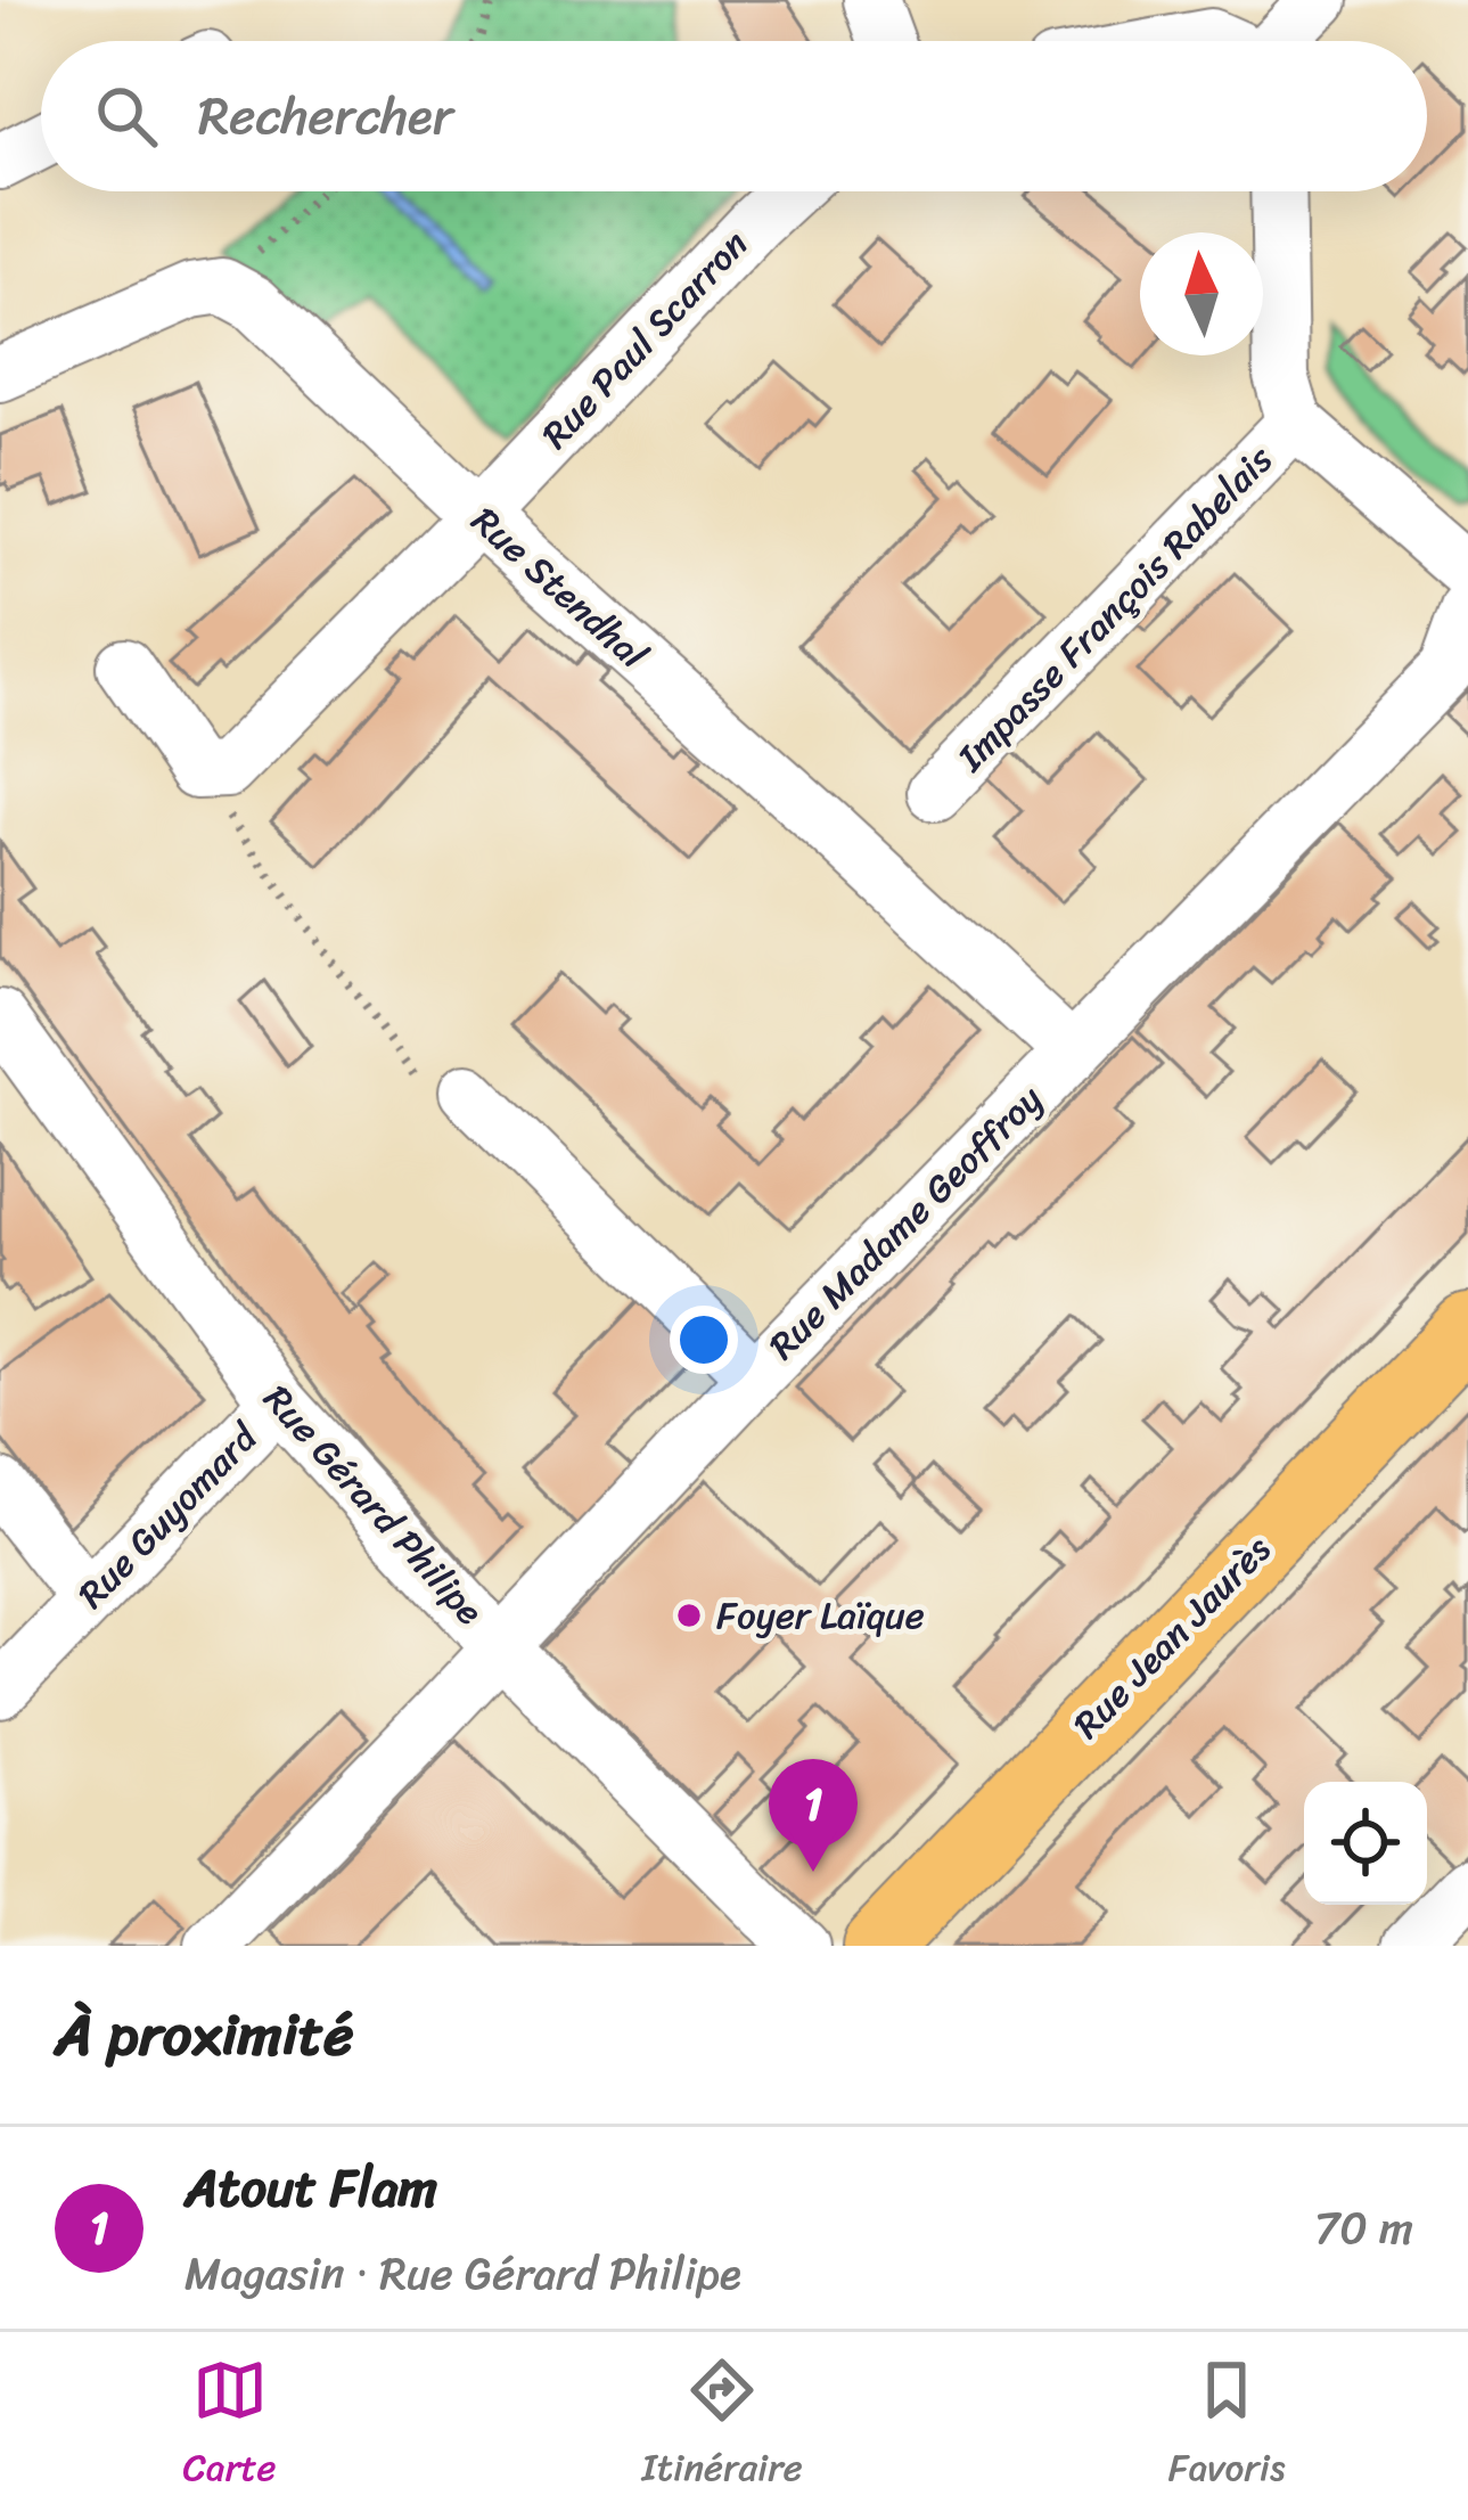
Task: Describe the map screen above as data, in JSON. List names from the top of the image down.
{
  "streets": {
    "main road": ["Rue Jean Jaurès"],
    "street": [
      "Rue Paul Scarron",
      "Rue Stendhal",
      "Impasse François Rabelais",
      "Rue Madame Geoffroy",
      "Rue Gérard Philipe",
      "Rue Guyomard"
    ]
  },
  "crossings": [
    ["Rue Paul Scarron", "Rue Stendhal"],
    ["Rue Stendhal", "Rue Madame Geoffroy"],
    ["Rue Madame Geoffroy", "Rue Gérard Philipe"],
    ["Rue Gérard Philipe", "Rue Guyomard"]
  ],
  "places": ["Foyer Laïque"],
  "north": "top",
  "page": {
    "search": "Rechercher",
    "pins": "1",
    "heading": "À proximité",
    "list": [
      {
        "mark": "1",
        "name": "Atout Flam",
        "note": "Magasin · Rue Gérard Philipe",
        "value": "70 m"
      }
    ],
    "nav": ["Carte", "Itinéraire", "Favoris"]
  }
}
